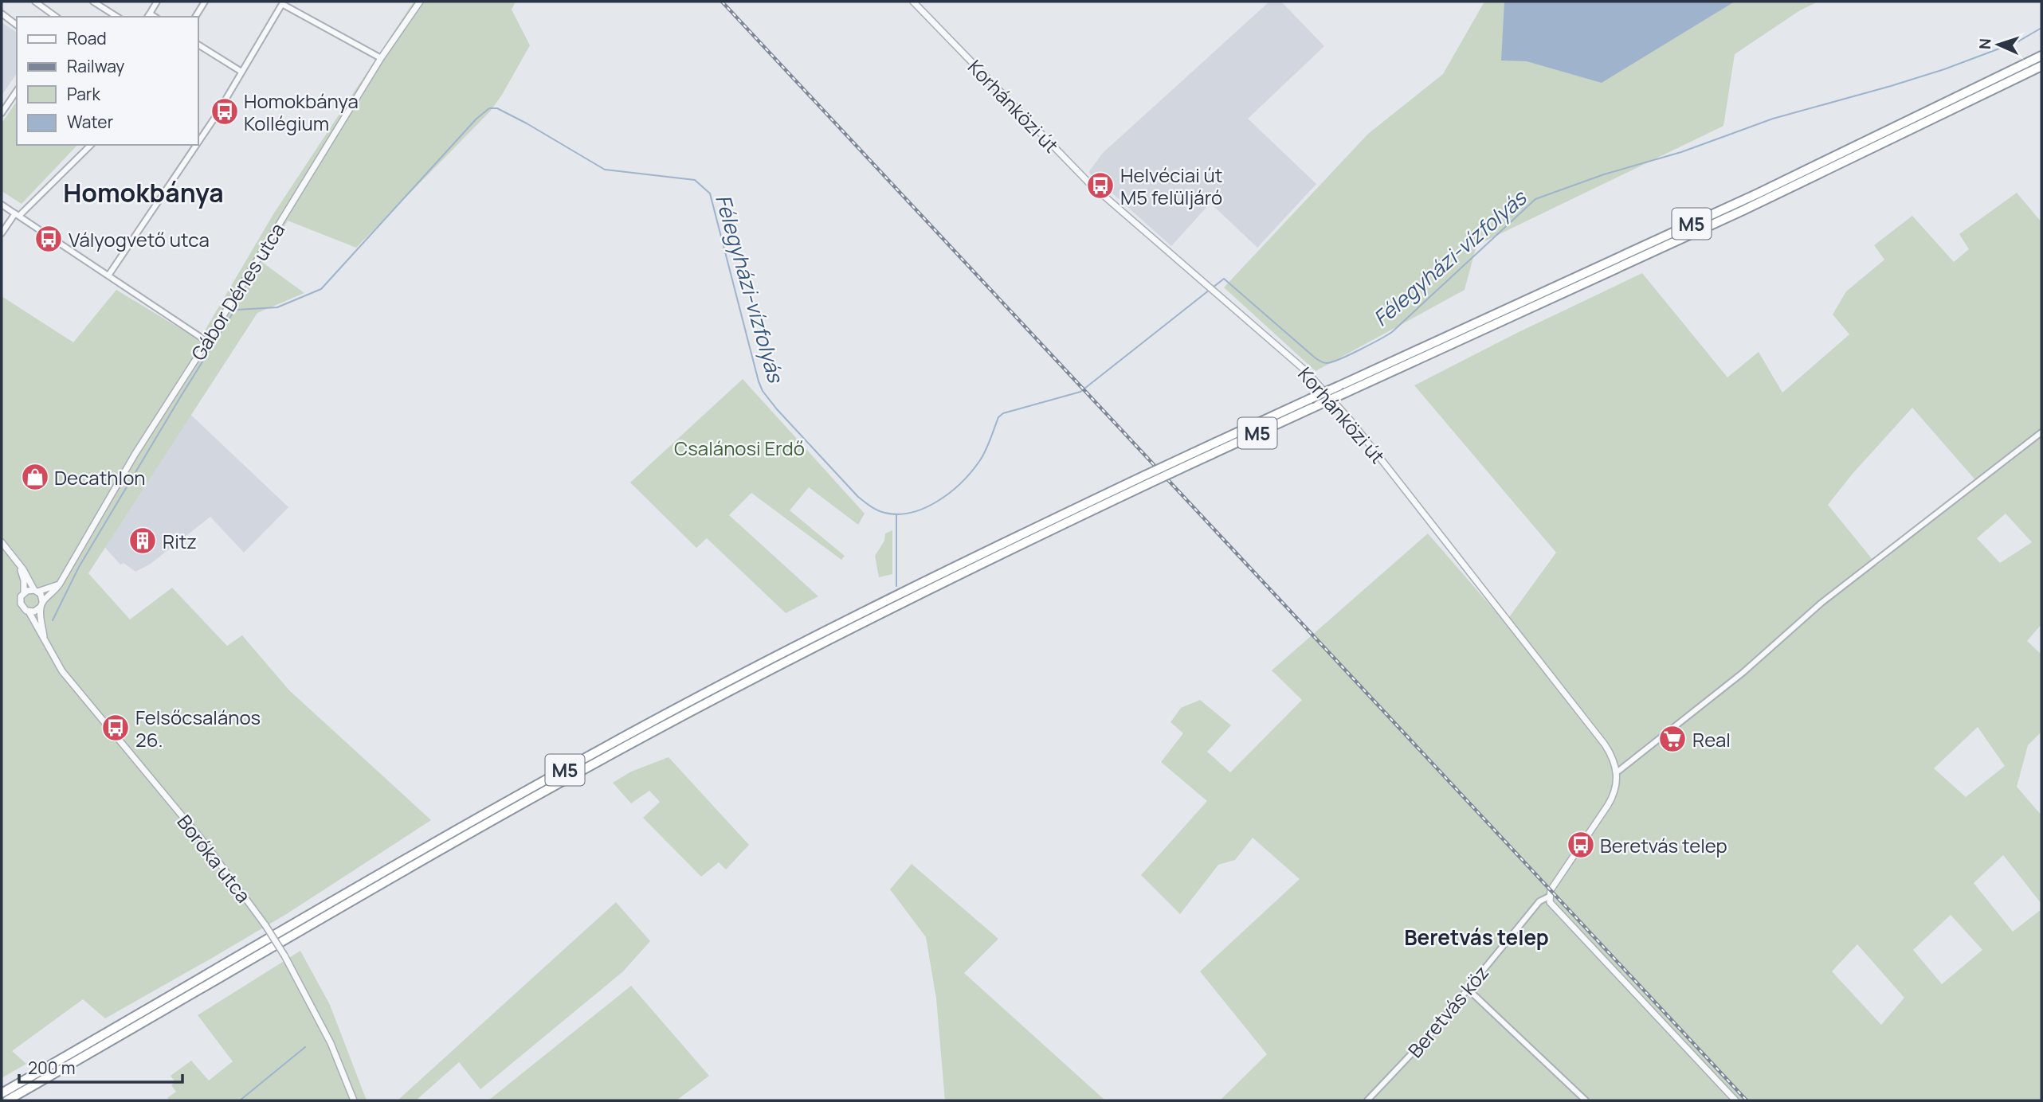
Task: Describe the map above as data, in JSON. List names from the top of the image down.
{
  "streets": {
    "highway": ["M5"],
    "street": [
      "Korhánközi út",
      "Gábor Dénes utca",
      "Boróka utca",
      "Beretvás köz"
    ]
  },
  "crossings": [
    ["Gábor Dénes utca", "Boróka utca"]
  ],
  "districts": ["Homokbánya", "Beretvás telep"],
  "water": ["Félegyházi-vízfolyás"],
  "parks": ["Csalánosi Erdő"],
  "places": {
    "bus stop": [
      "Homokbánya Kollégium",
      "Helvéciai út M5 felüljáró",
      "Vályogvető utca",
      "Felsőcsalános 26.",
      "Beretvás telep"
    ],
    "shop": ["Decathlon"],
    "building": ["Ritz"],
    "supermarket": ["Real"]
  },
  "legend": [
    "Road",
    "Railway",
    "Park",
    "Water"
  ],
  "scale_bar": "200 m",
  "north": "left"
}
